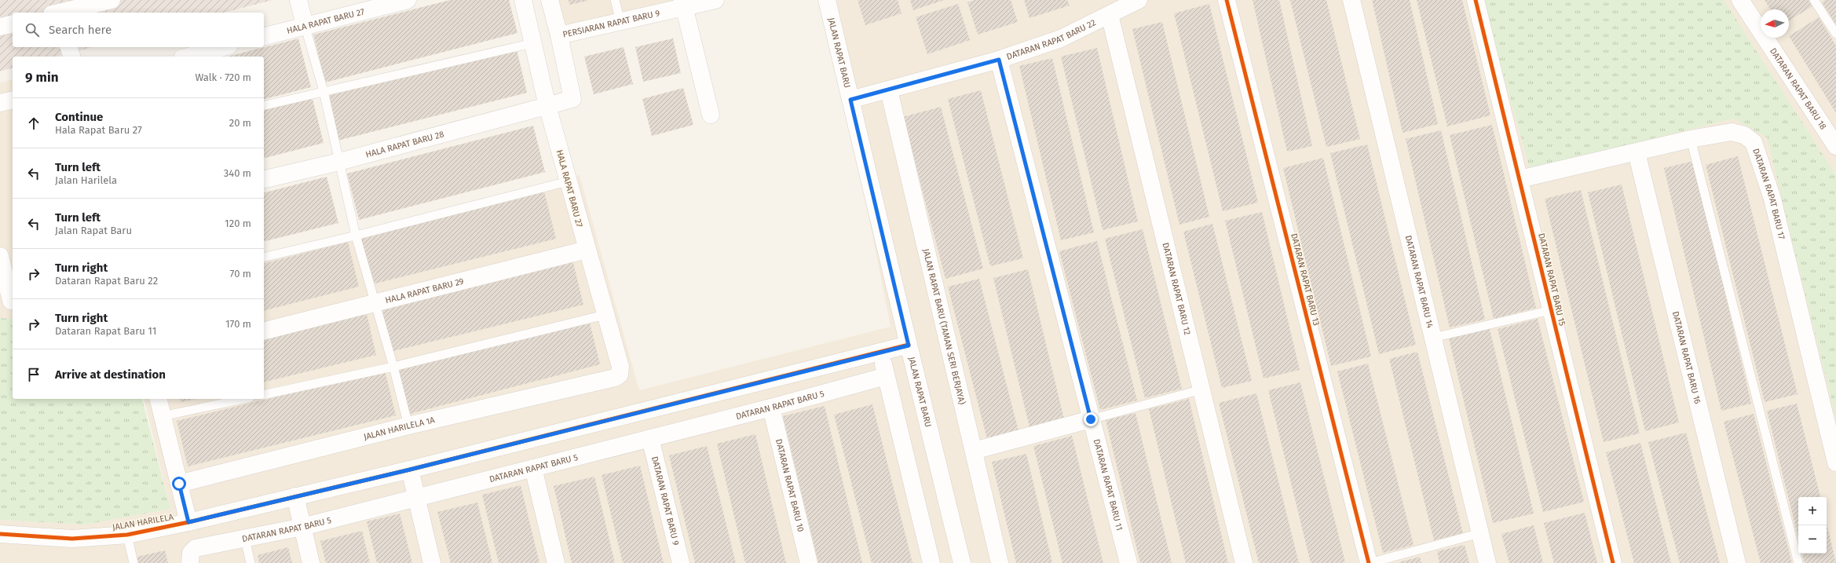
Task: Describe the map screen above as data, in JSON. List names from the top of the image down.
{
  "streets": {
    "street": [
      "HALA RAPAT BARU 27",
      "PERSIARAN RAPAT BARU 9",
      "DATARAN RAPAT BARU 22",
      "JALAN RAPAT BARU",
      "DATARAN RAPAT BARU 18",
      "HALA RAPAT BARU 28",
      "DATARAN RAPAT BARU 17",
      "DATARAN RAPAT BARU 13",
      "DATARAN RAPAT BARU 15",
      "DATARAN RAPAT BARU 14",
      "DATARAN RAPAT BARU 12",
      "HALA RAPAT BARU 29",
      "JALAN RAPAT BARU (TAMAN SERI BERJAYA)",
      "DATARAN RAPAT BARU 16",
      "DATARAN RAPAT BARU 5",
      "JALAN HARILELA 1A",
      "DATARAN RAPAT BARU 10",
      "DATARAN RAPAT BARU 11",
      "DATARAN RAPAT BARU 9",
      "JALAN HARILELA"
    ]
  },
  "crossings": [
    ["HALA RAPAT BARU 27", "PERSIARAN RAPAT BARU 9"],
    ["HALA RAPAT BARU 27", "HALA RAPAT BARU 28"],
    ["HALA RAPAT BARU 27", "HALA RAPAT BARU 29"],
    ["HALA RAPAT BARU 27", "JALAN HARILELA 1A"],
    ["PERSIARAN RAPAT BARU 9", "HALA RAPAT BARU 28"],
    ["DATARAN RAPAT BARU 22", "JALAN RAPAT BARU"],
    ["DATARAN RAPAT BARU 22", "DATARAN RAPAT BARU 12"],
    ["DATARAN RAPAT BARU 22", "JALAN RAPAT BARU (TAMAN SERI BERJAYA)"],
    ["DATARAN RAPAT BARU 22", "DATARAN RAPAT BARU 11"],
    ["JALAN RAPAT BARU", "JALAN HARILELA"],
    ["DATARAN RAPAT BARU 17", "DATARAN RAPAT BARU 15"],
    ["DATARAN RAPAT BARU 17", "DATARAN RAPAT BARU 16"],
    ["DATARAN RAPAT BARU 5", "DATARAN RAPAT BARU 10"],
    ["DATARAN RAPAT BARU 5", "DATARAN RAPAT BARU 9"]
  ],
  "north": "left",
  "page": {
    "search": "Search here",
    "heading": ["9 min", "Walk · 720 m"],
    "list": [
      ["Continue", "Hala Rapat Baru 27", "20 m"],
      ["Turn left", "Jalan Harilela", "340 m"],
      ["Turn left", "Jalan Rapat Baru", "120 m"],
      ["Turn right", "Dataran Rapat Baru 22", "70 m"],
      ["Turn right", "Dataran Rapat Baru 11", "170 m"],
      "Arrive at destination"
    ],
    "map_buttons": ["+", "−"]
  }
}
